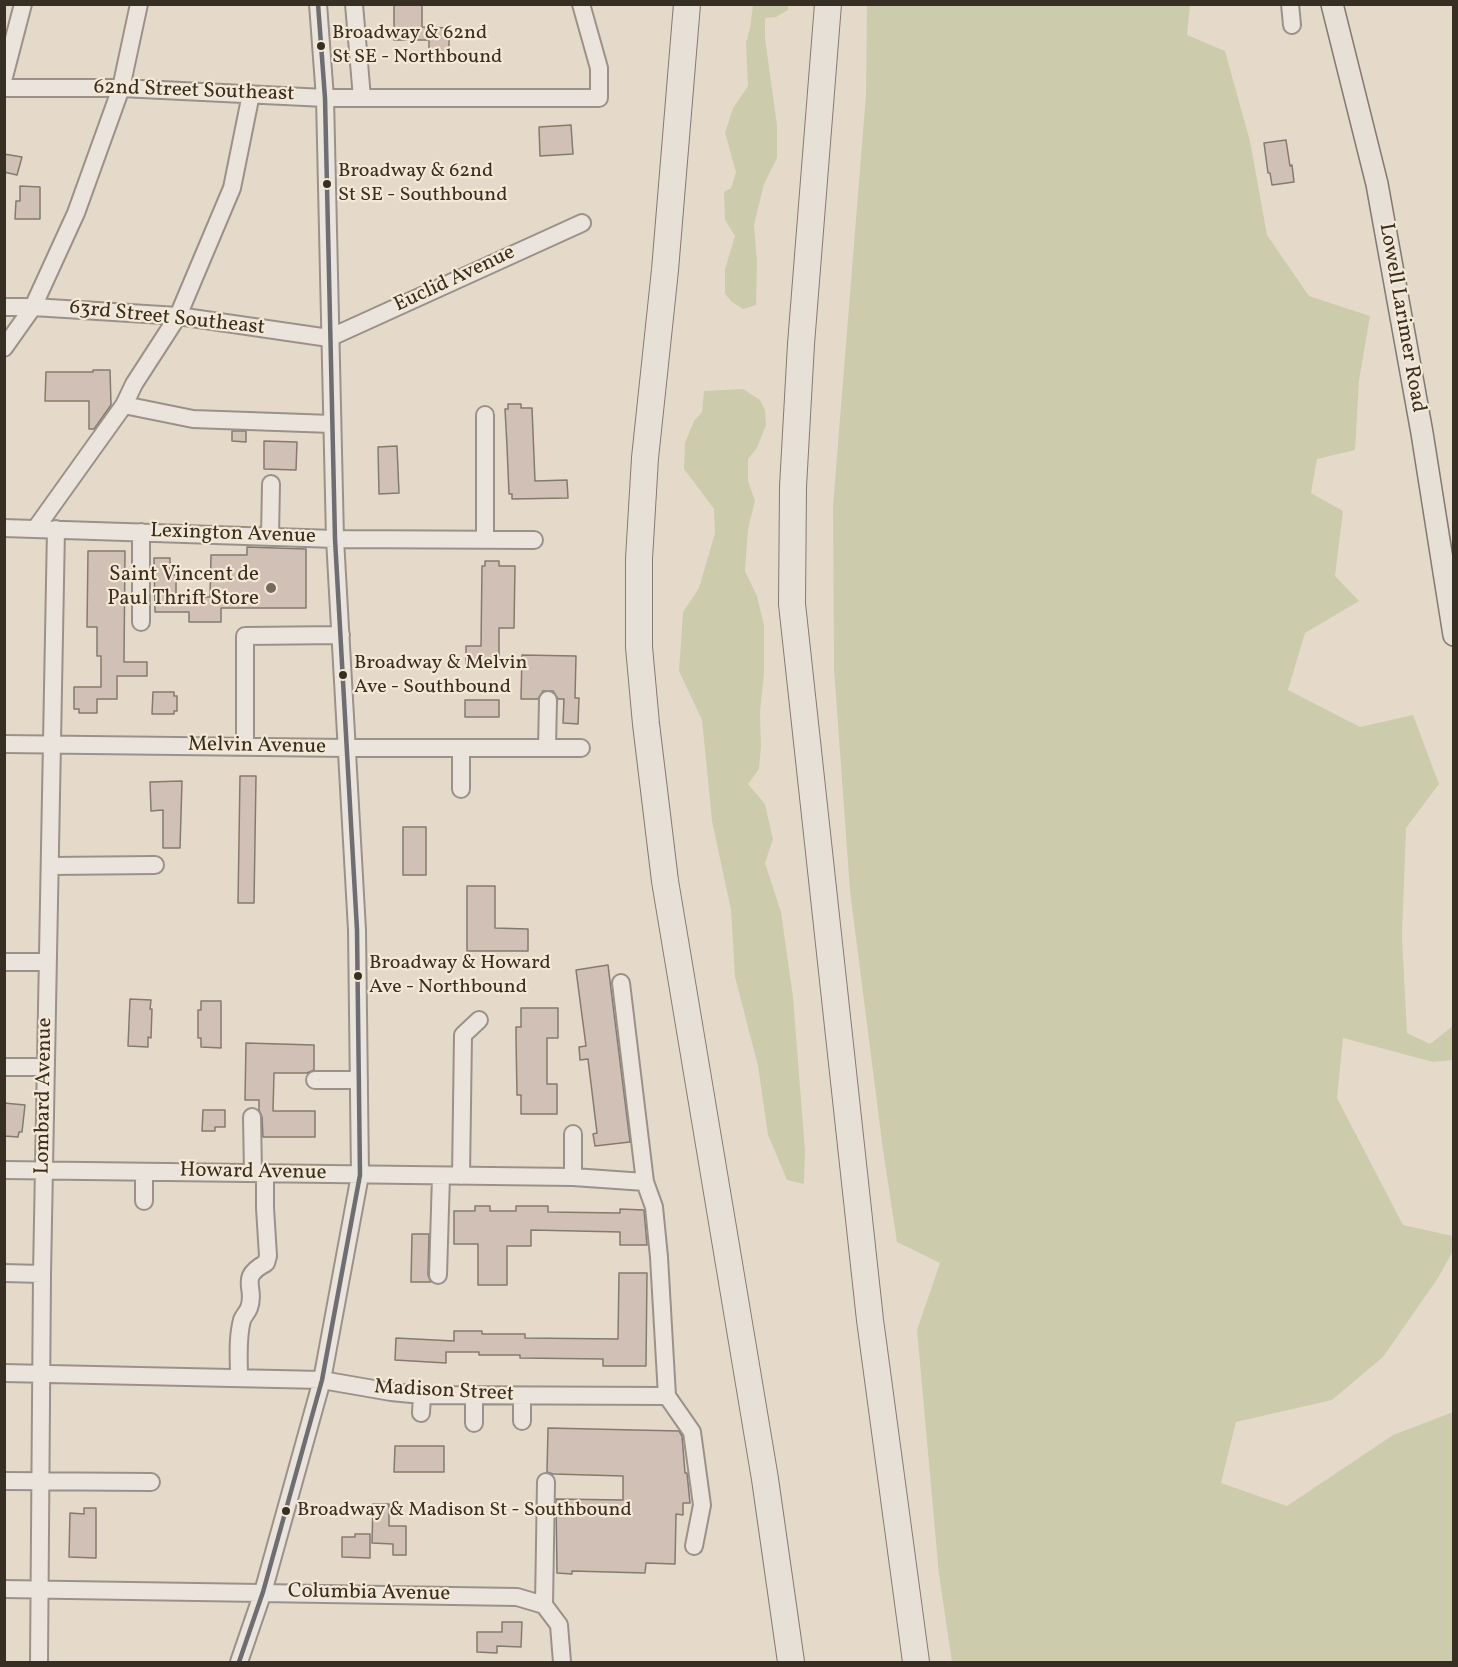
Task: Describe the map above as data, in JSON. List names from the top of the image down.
{
  "streets": {
    "main road": ["Lowell Larimer Road"],
    "street": [
      "62nd Street Southeast",
      "Euclid Avenue",
      "63rd Street Southeast",
      "Lexington Avenue",
      "Melvin Avenue",
      "Lombard Avenue",
      "Howard Avenue",
      "Madison Street",
      "Columbia Avenue"
    ]
  },
  "crossings": [
    ["Euclid Avenue", "63rd Street Southeast"],
    ["Lexington Avenue", "Lombard Avenue"],
    ["Melvin Avenue", "Lombard Avenue"],
    ["Lombard Avenue", "Howard Avenue"],
    ["Lombard Avenue", "Madison Street"],
    ["Lombard Avenue", "Columbia Avenue"]
  ],
  "places": [
    "Broadway & 62nd St SE - Northbound",
    "Broadway & 62nd St SE - Southbound",
    "Saint Vincent de Paul Thrift Store",
    "Broadway & Melvin Ave - Southbound",
    "Broadway & Howard Ave - Northbound",
    "Broadway & Madison St - Southbound"
  ]
}
